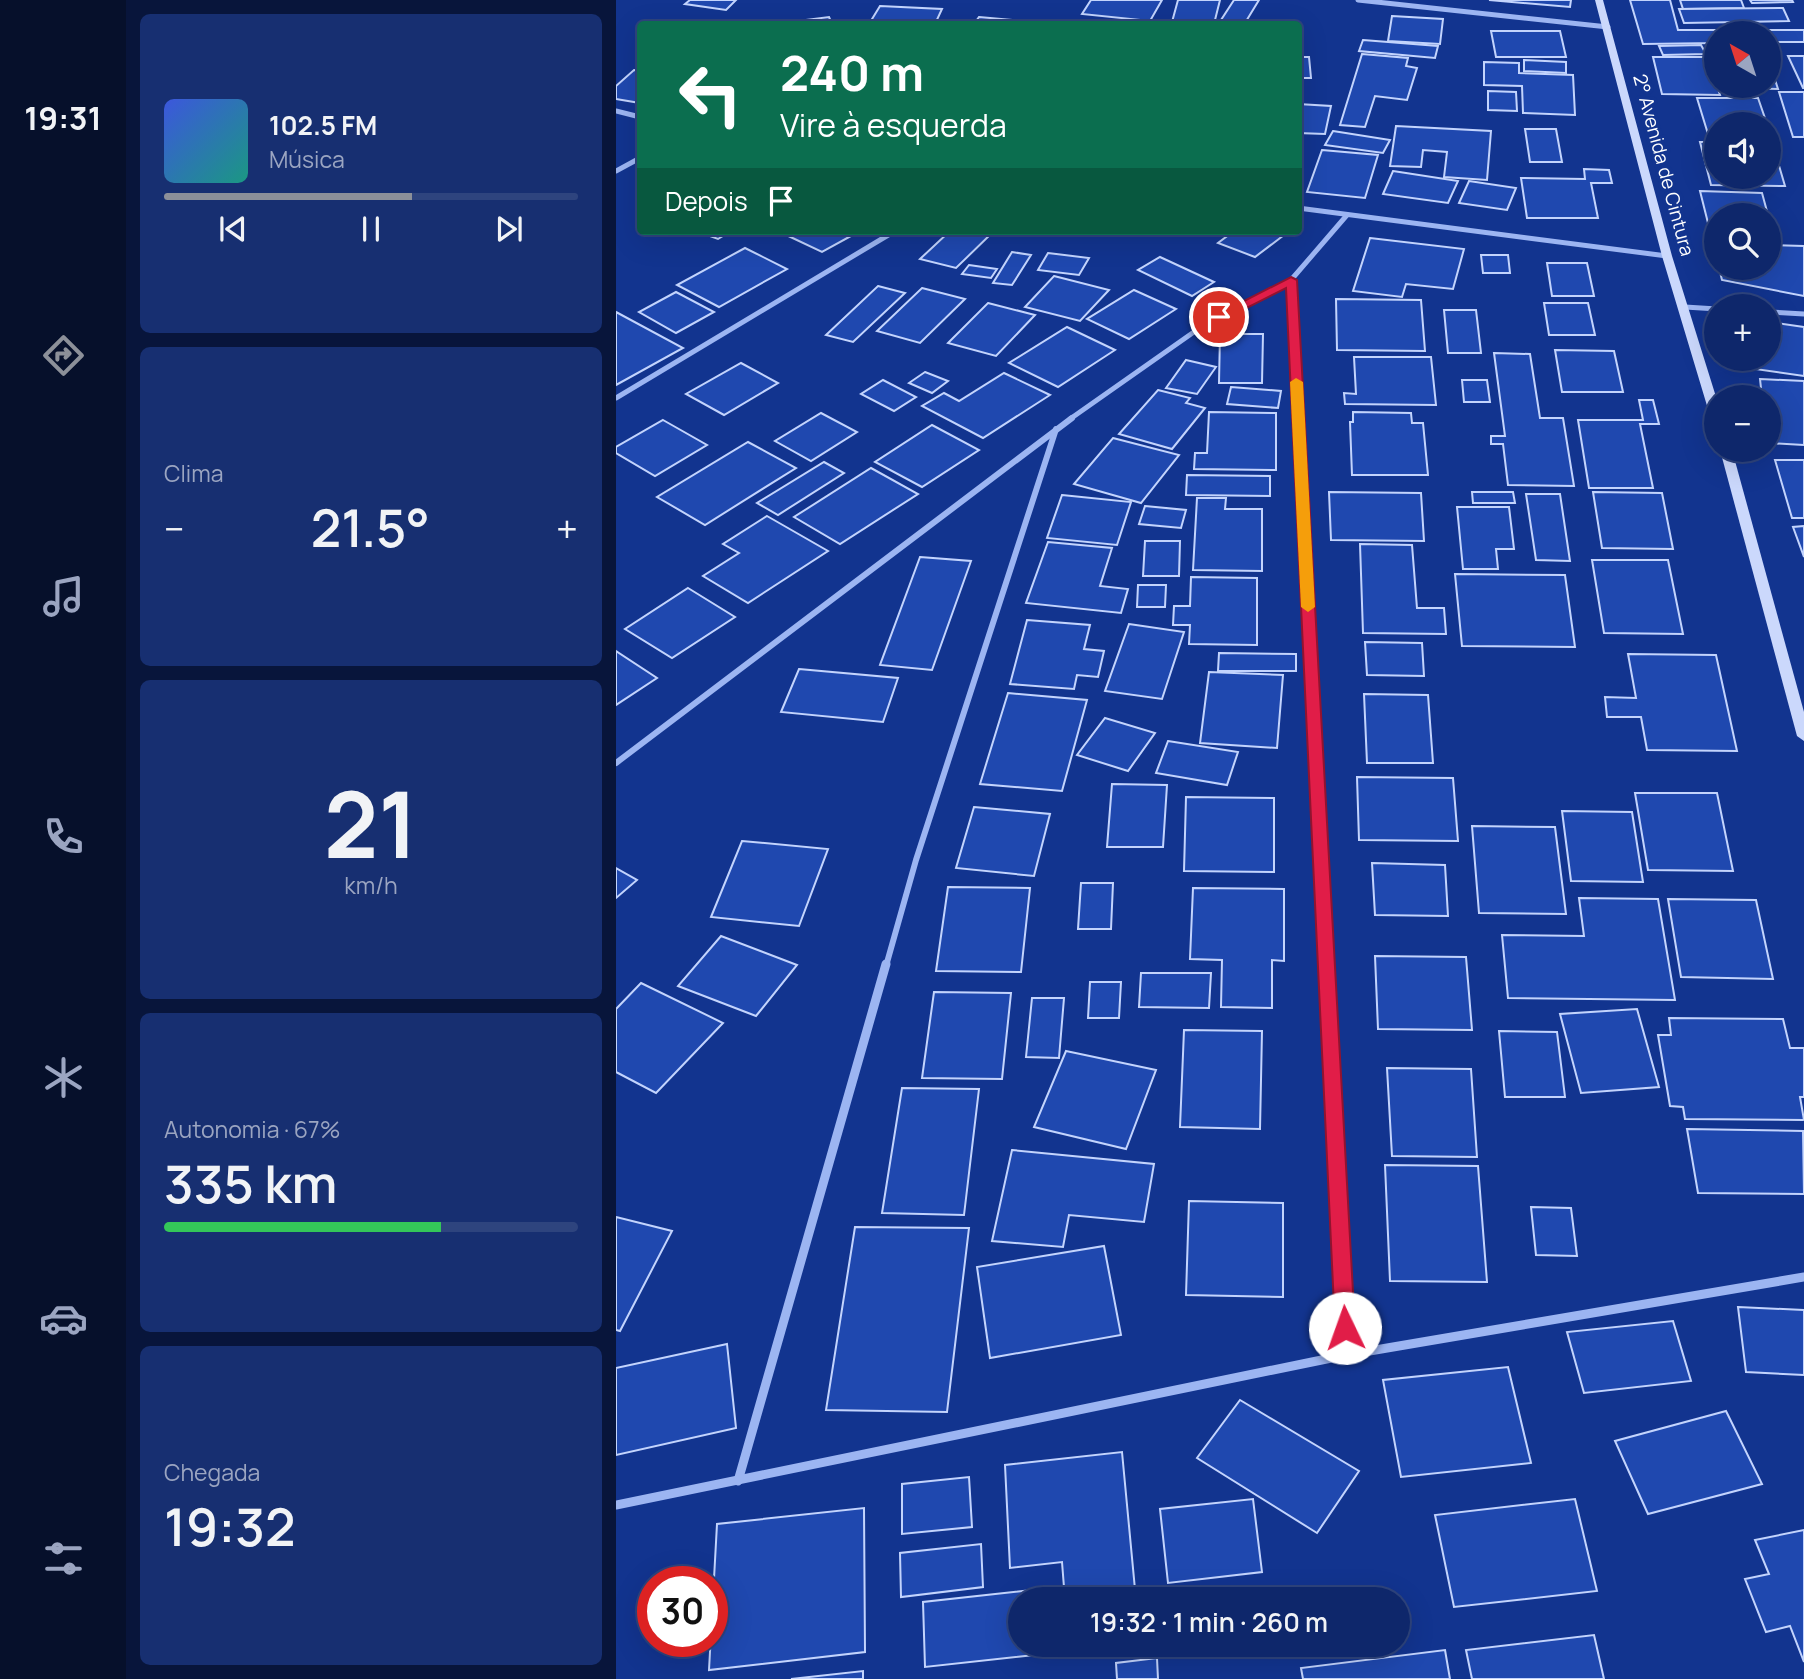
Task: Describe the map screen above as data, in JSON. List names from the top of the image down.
{
  "streets": {
    "street": ["2° Avenida de Cintura"]
  },
  "north": "top left",
  "page": {
    "tabs": "19:31",
    "map_buttons": ["+", "−"],
    "turn": ["240 m", "Vire à esquerda"],
    "song": ["102.5 FM", "Música"],
    "then": "Depois",
    "tile": [
      "Clima",
      ["21", "km/h"],
      ["Autonomia · 67%", "335 km"],
      ["Chegada", "19:32"]
    ],
    "heat": ["−", "21.5°", "+"],
    "limit": "30",
    "trip": "19:32 · 1 min · 260 m"
  }
}
